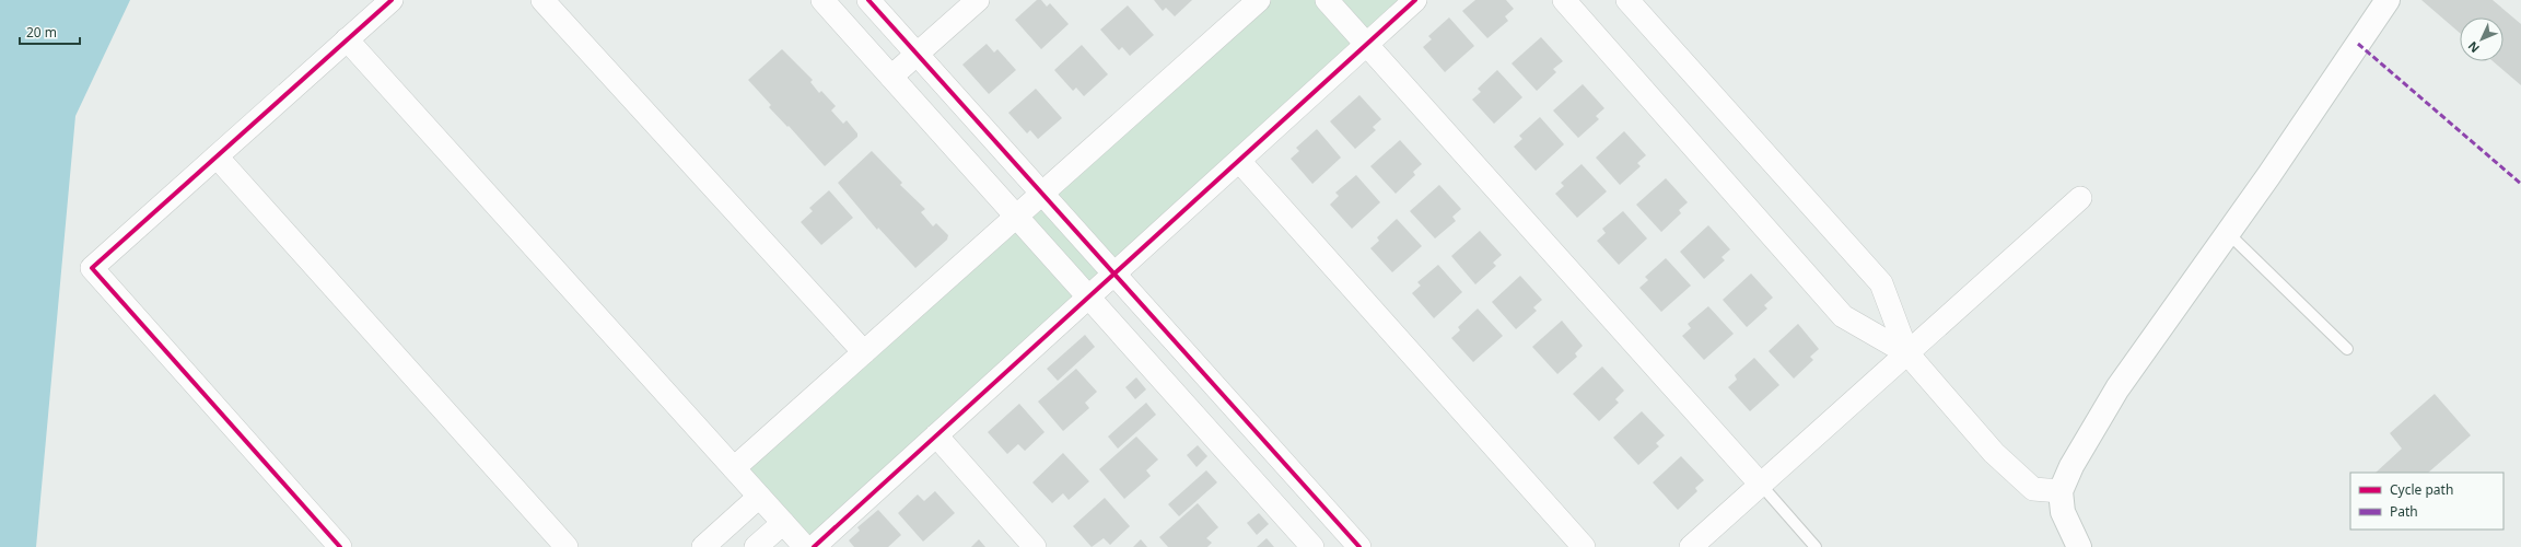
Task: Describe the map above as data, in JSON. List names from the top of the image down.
{
  "legend": ["Cycle path", "Path"],
  "scale_bar": "20 m",
  "north": "bottom left"
}
